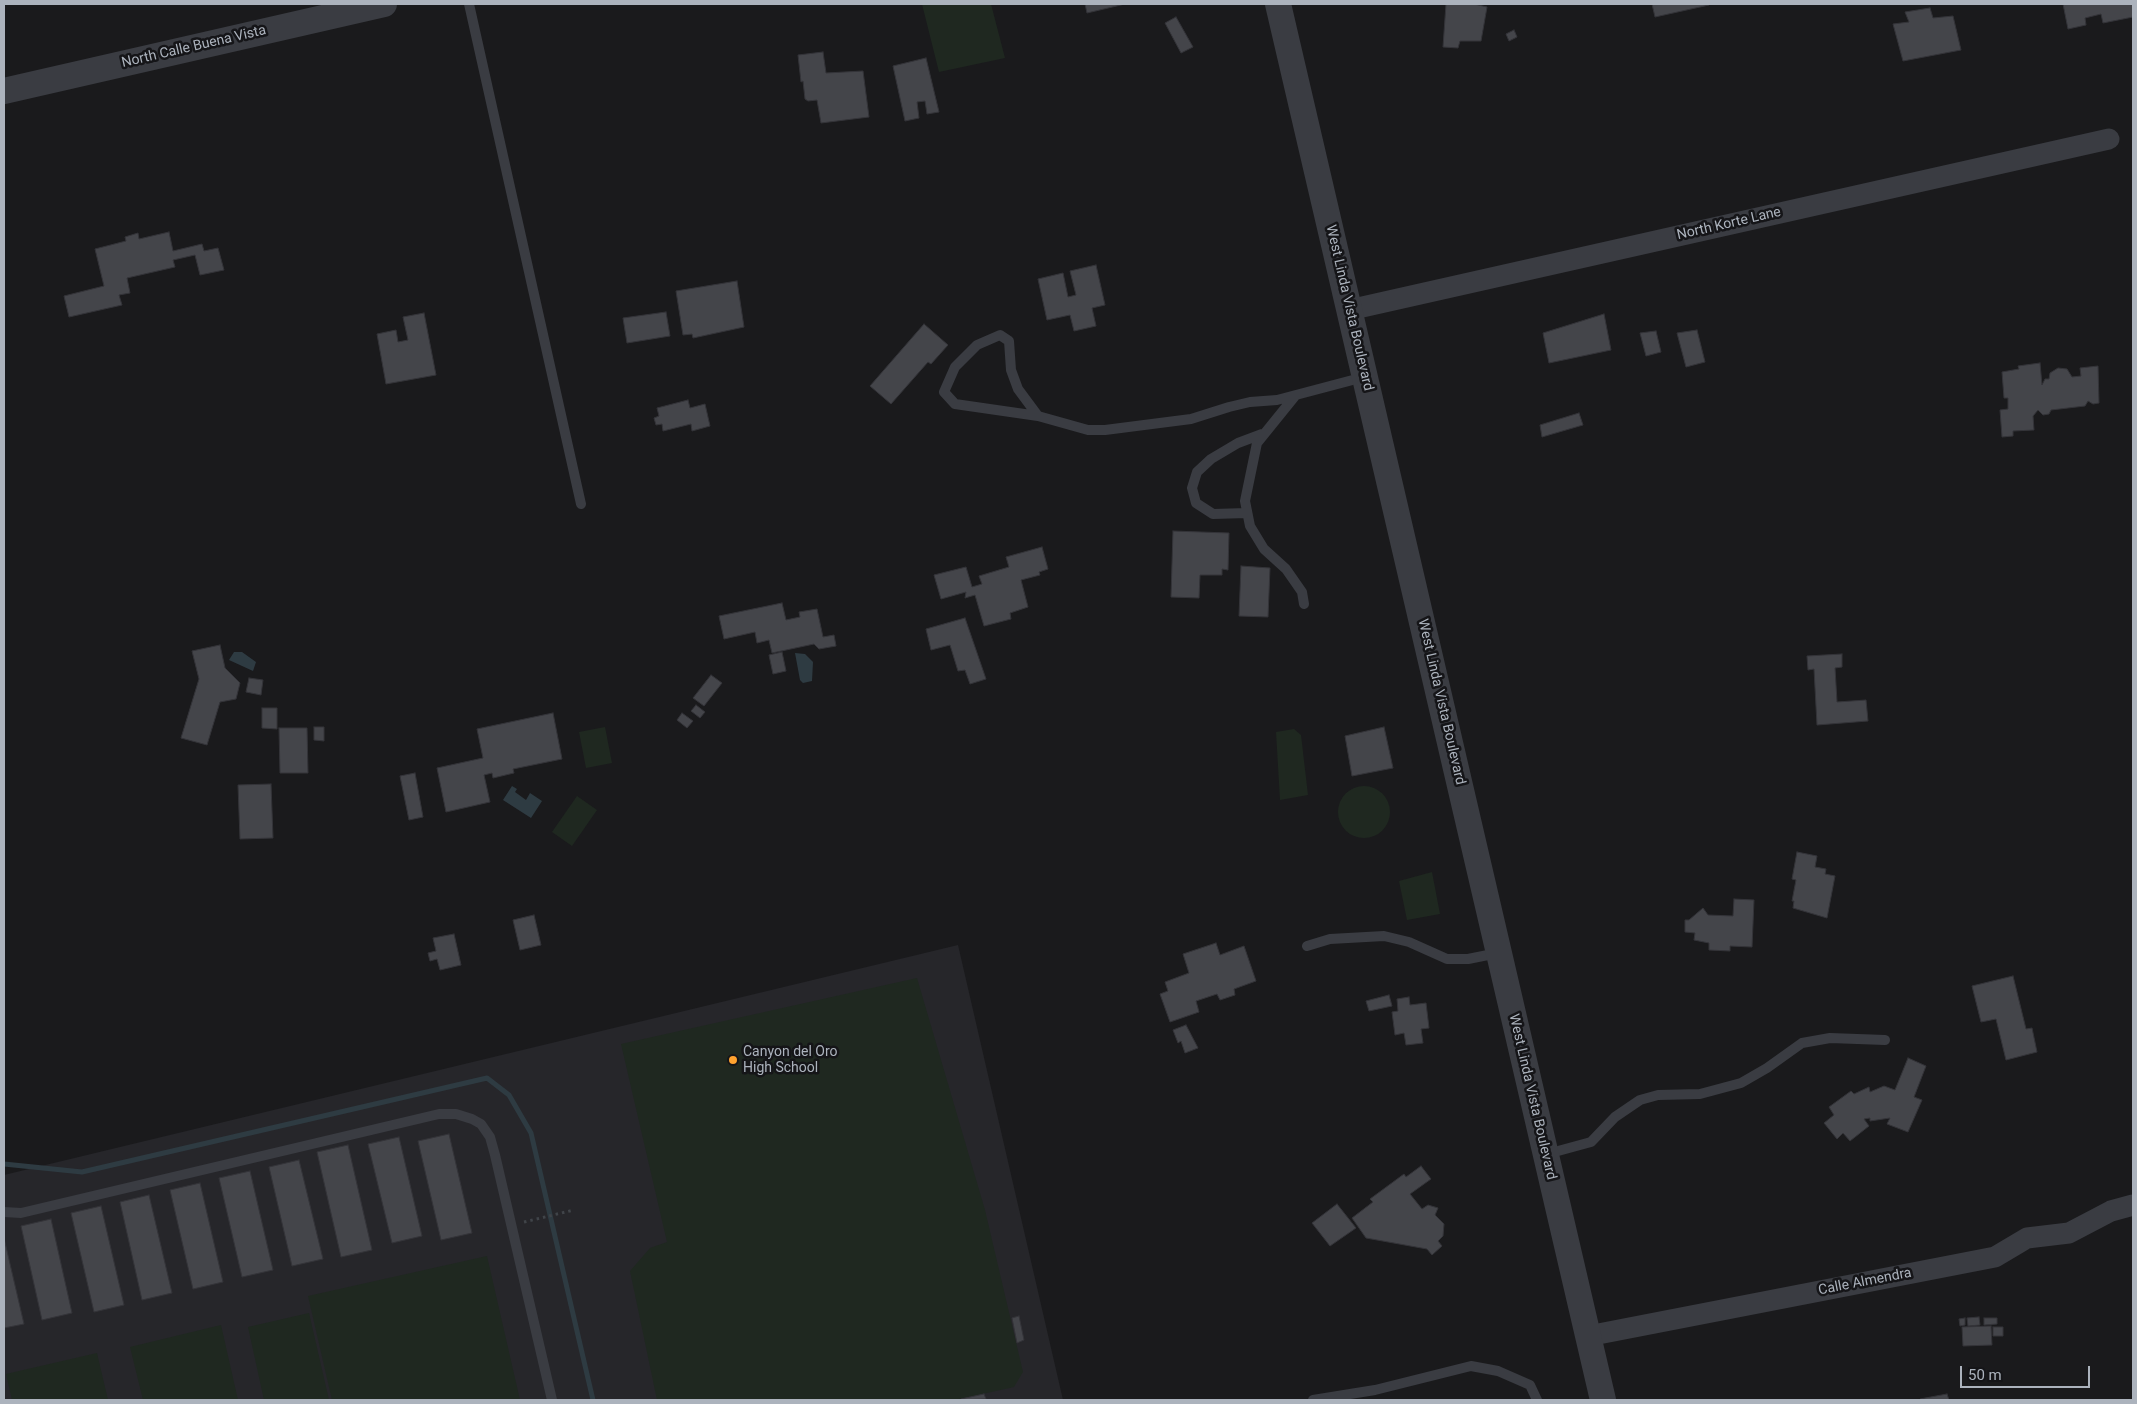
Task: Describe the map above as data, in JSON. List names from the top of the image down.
{
  "streets": {
    "street": [
      "North Calle Buena Vista",
      "North Korte Lane",
      "West Linda Vista Boulevard",
      "Calle Almendra"
    ]
  },
  "crossings": [
    ["North Korte Lane", "West Linda Vista Boulevard"],
    ["West Linda Vista Boulevard", "Calle Almendra"]
  ],
  "places": ["Canyon del Oro High School"],
  "scale_bar": "50 m"
}
